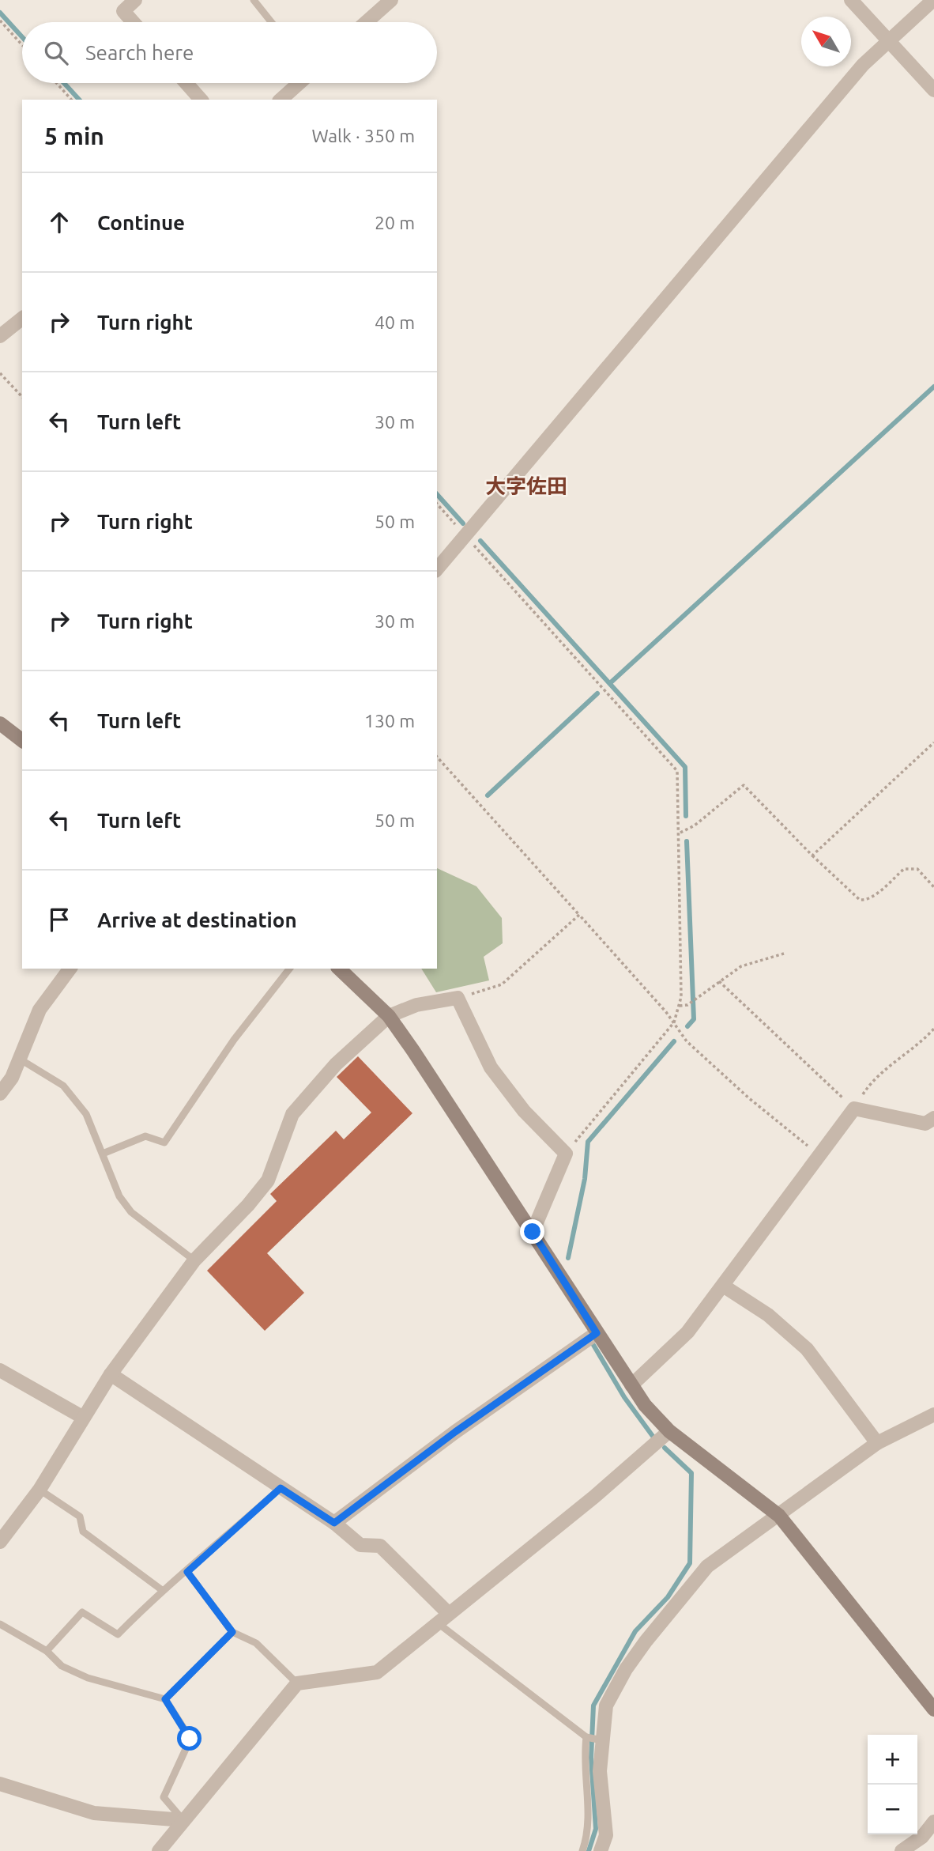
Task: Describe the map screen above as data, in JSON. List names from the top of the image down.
{
  "districts": ["大字佐田"],
  "north": "top left",
  "page": {
    "search": "Search here",
    "heading": ["5 min", "Walk · 350 m"],
    "list": [
      ["Continue", "20 m"],
      ["Turn right", "40 m"],
      ["Turn left", "30 m"],
      ["Turn right", "50 m"],
      ["Turn right", "30 m"],
      ["Turn left", "130 m"],
      ["Turn left", "50 m"],
      "Arrive at destination"
    ],
    "map_buttons": ["+", "−"]
  }
}
